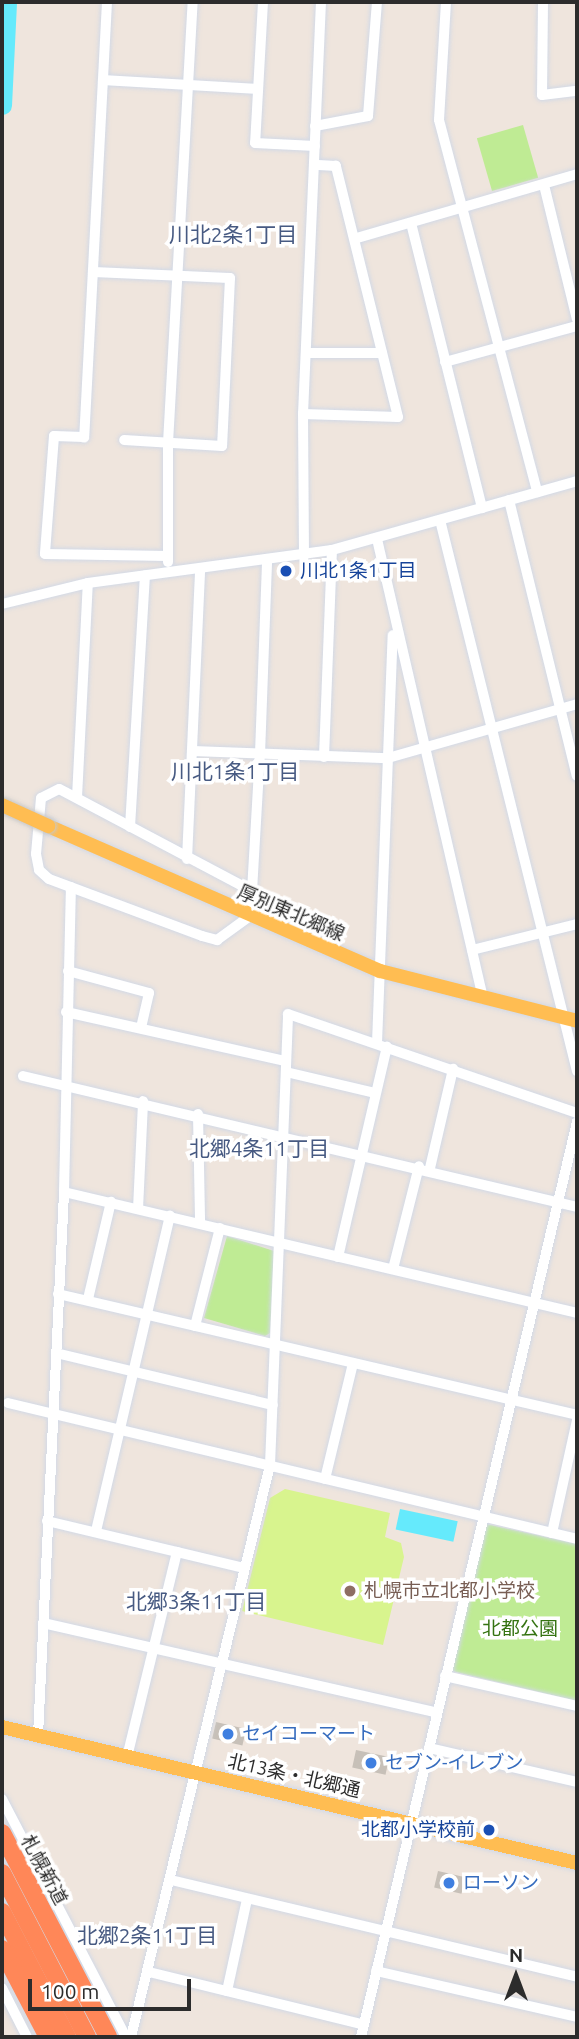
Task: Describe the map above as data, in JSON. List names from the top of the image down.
{
  "streets": {
    "highway": ["札幌新道"],
    "main road": ["厚別東北郷線", "北13条・北郷通"]
  },
  "districts": [
    "川北2条1丁目",
    "川北1条1丁目",
    "北郷4条11丁目",
    "北郷3条11丁目",
    "北郷2条11丁目"
  ],
  "parks": ["北都公園"],
  "places": [
    "川北1条1丁目",
    "札幌市立北都小学校",
    "セイコーマート",
    "セブン-イレブン",
    "北都小学校前",
    "ローソン"
  ],
  "scale_bar": "100 m",
  "north": "top"
}
